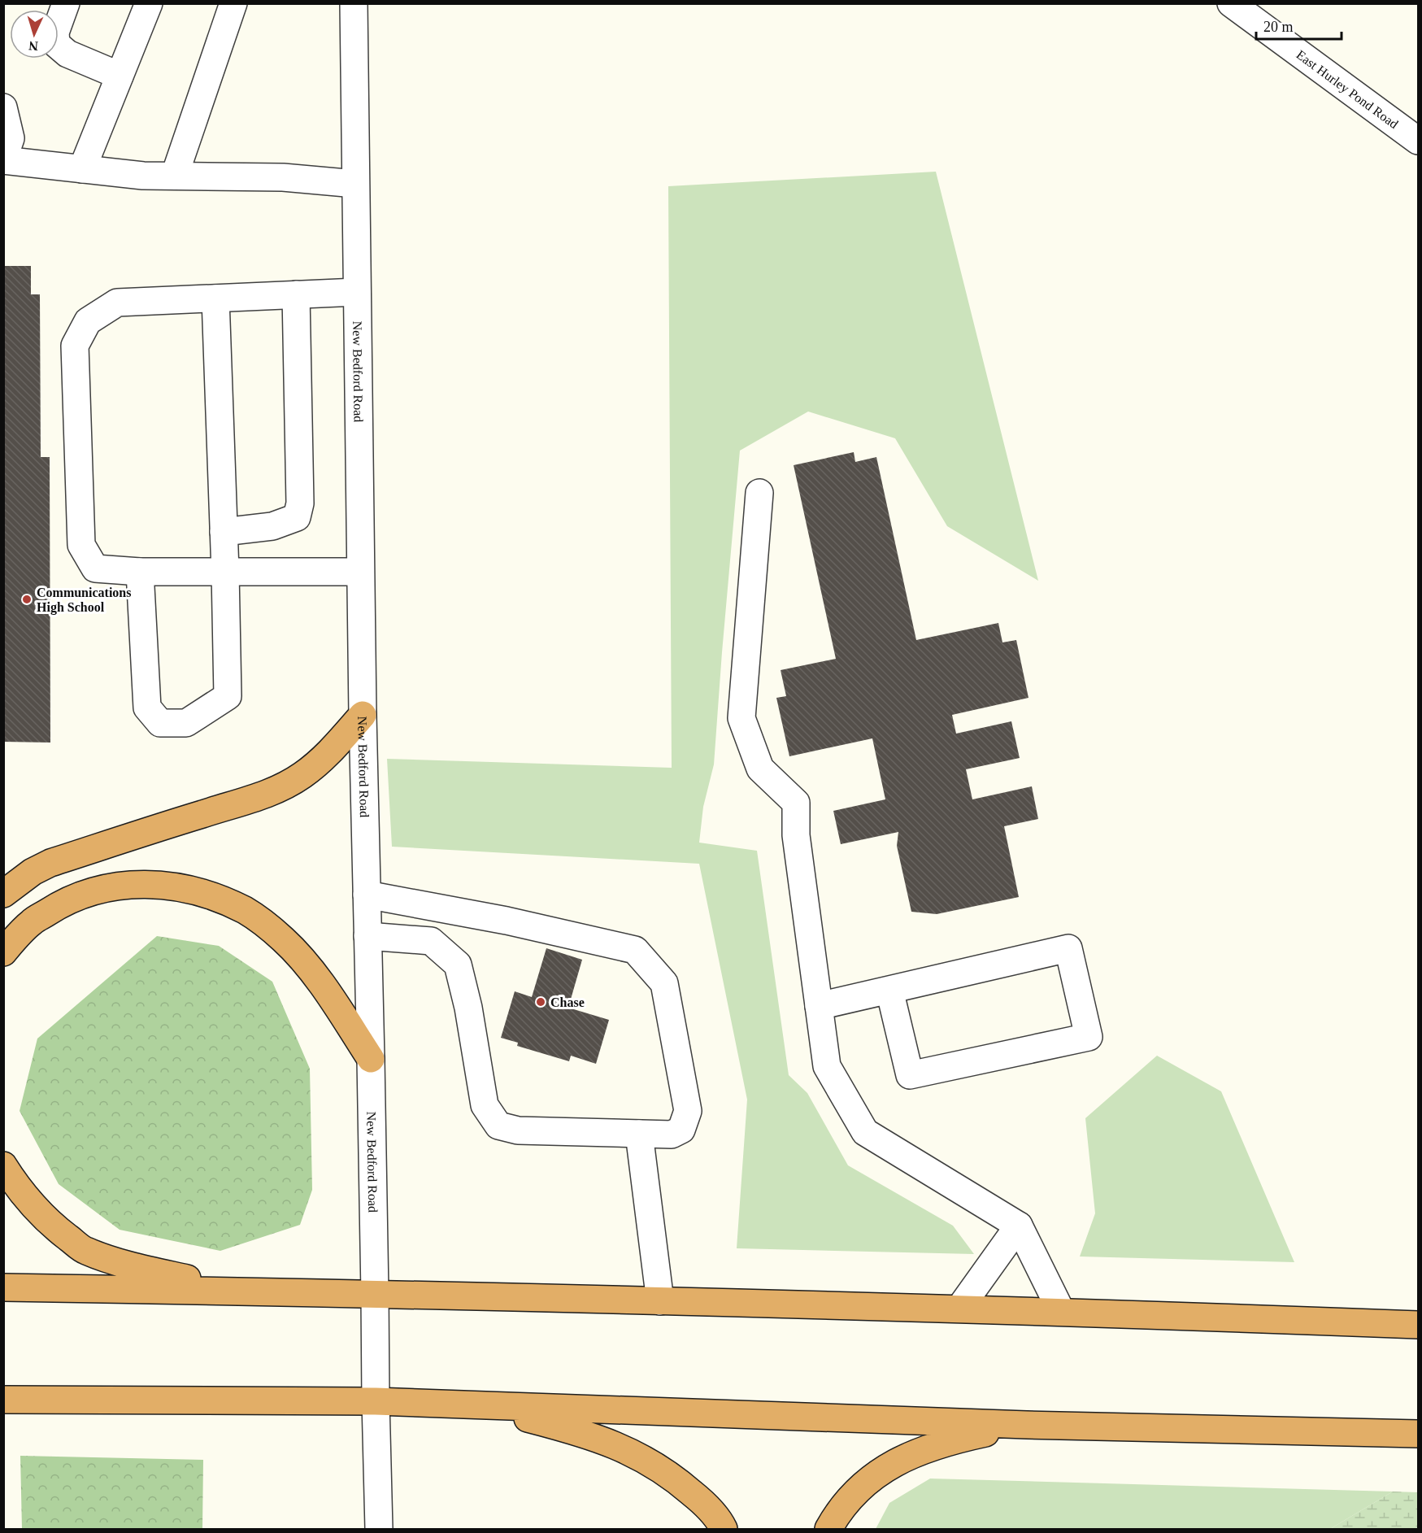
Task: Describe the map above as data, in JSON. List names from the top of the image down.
{
  "streets": {
    "street": ["East Hurley Pond Road", "New Bedford Road"]
  },
  "places": ["Communications High School", "Chase"],
  "scale_bar": "20 m",
  "north": "bottom"
}
